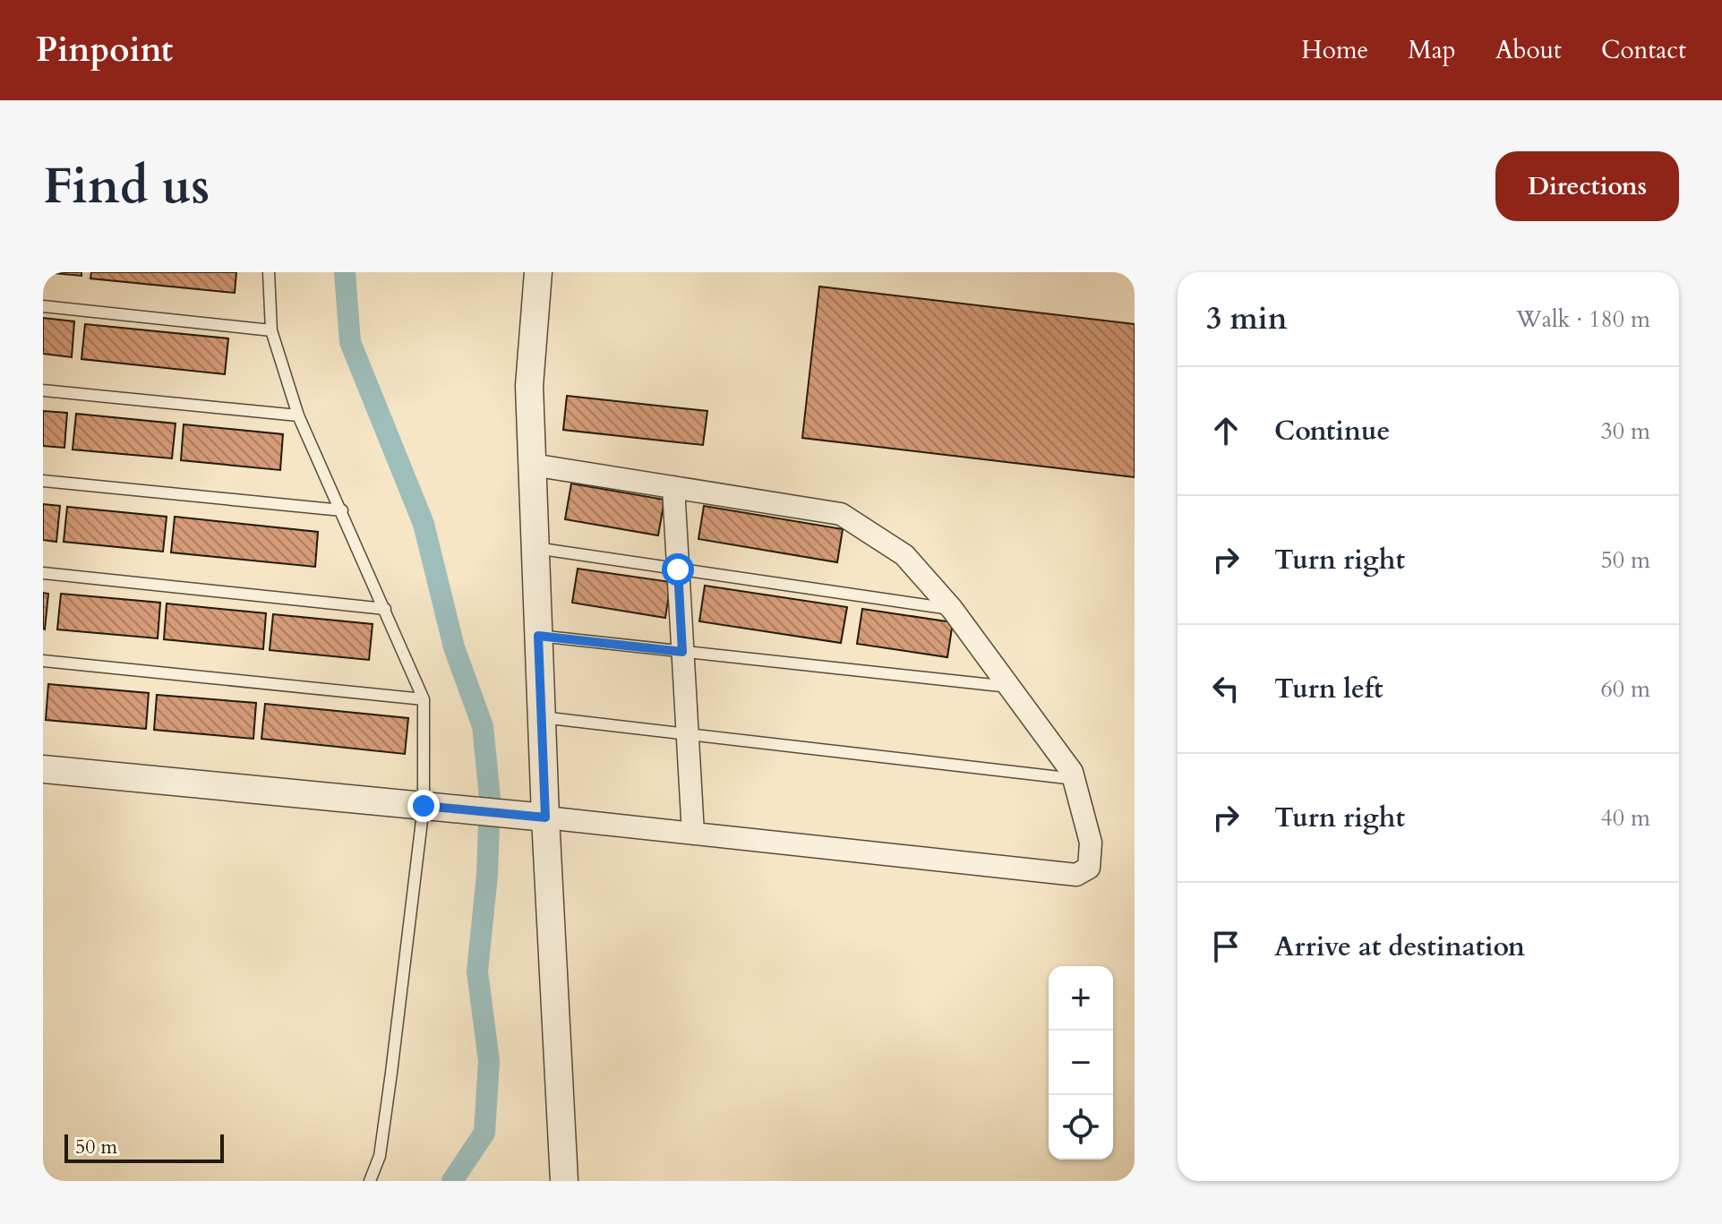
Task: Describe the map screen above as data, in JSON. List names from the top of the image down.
{
  "scale_bar": "50 m",
  "page": {
    "header": "Pinpoint",
    "nav": [
      "Home",
      "Map",
      "About",
      "Contact"
    ],
    "buttons": "Directions",
    "title": "Find us",
    "heading": ["3 min", "Walk · 180 m"],
    "list": [
      ["Continue", "30 m"],
      ["Turn right", "50 m"],
      ["Turn left", "60 m"],
      ["Turn right", "40 m"],
      "Arrive at destination"
    ],
    "map_buttons": ["+", "−"],
    "scale": "50 m"
  }
}
